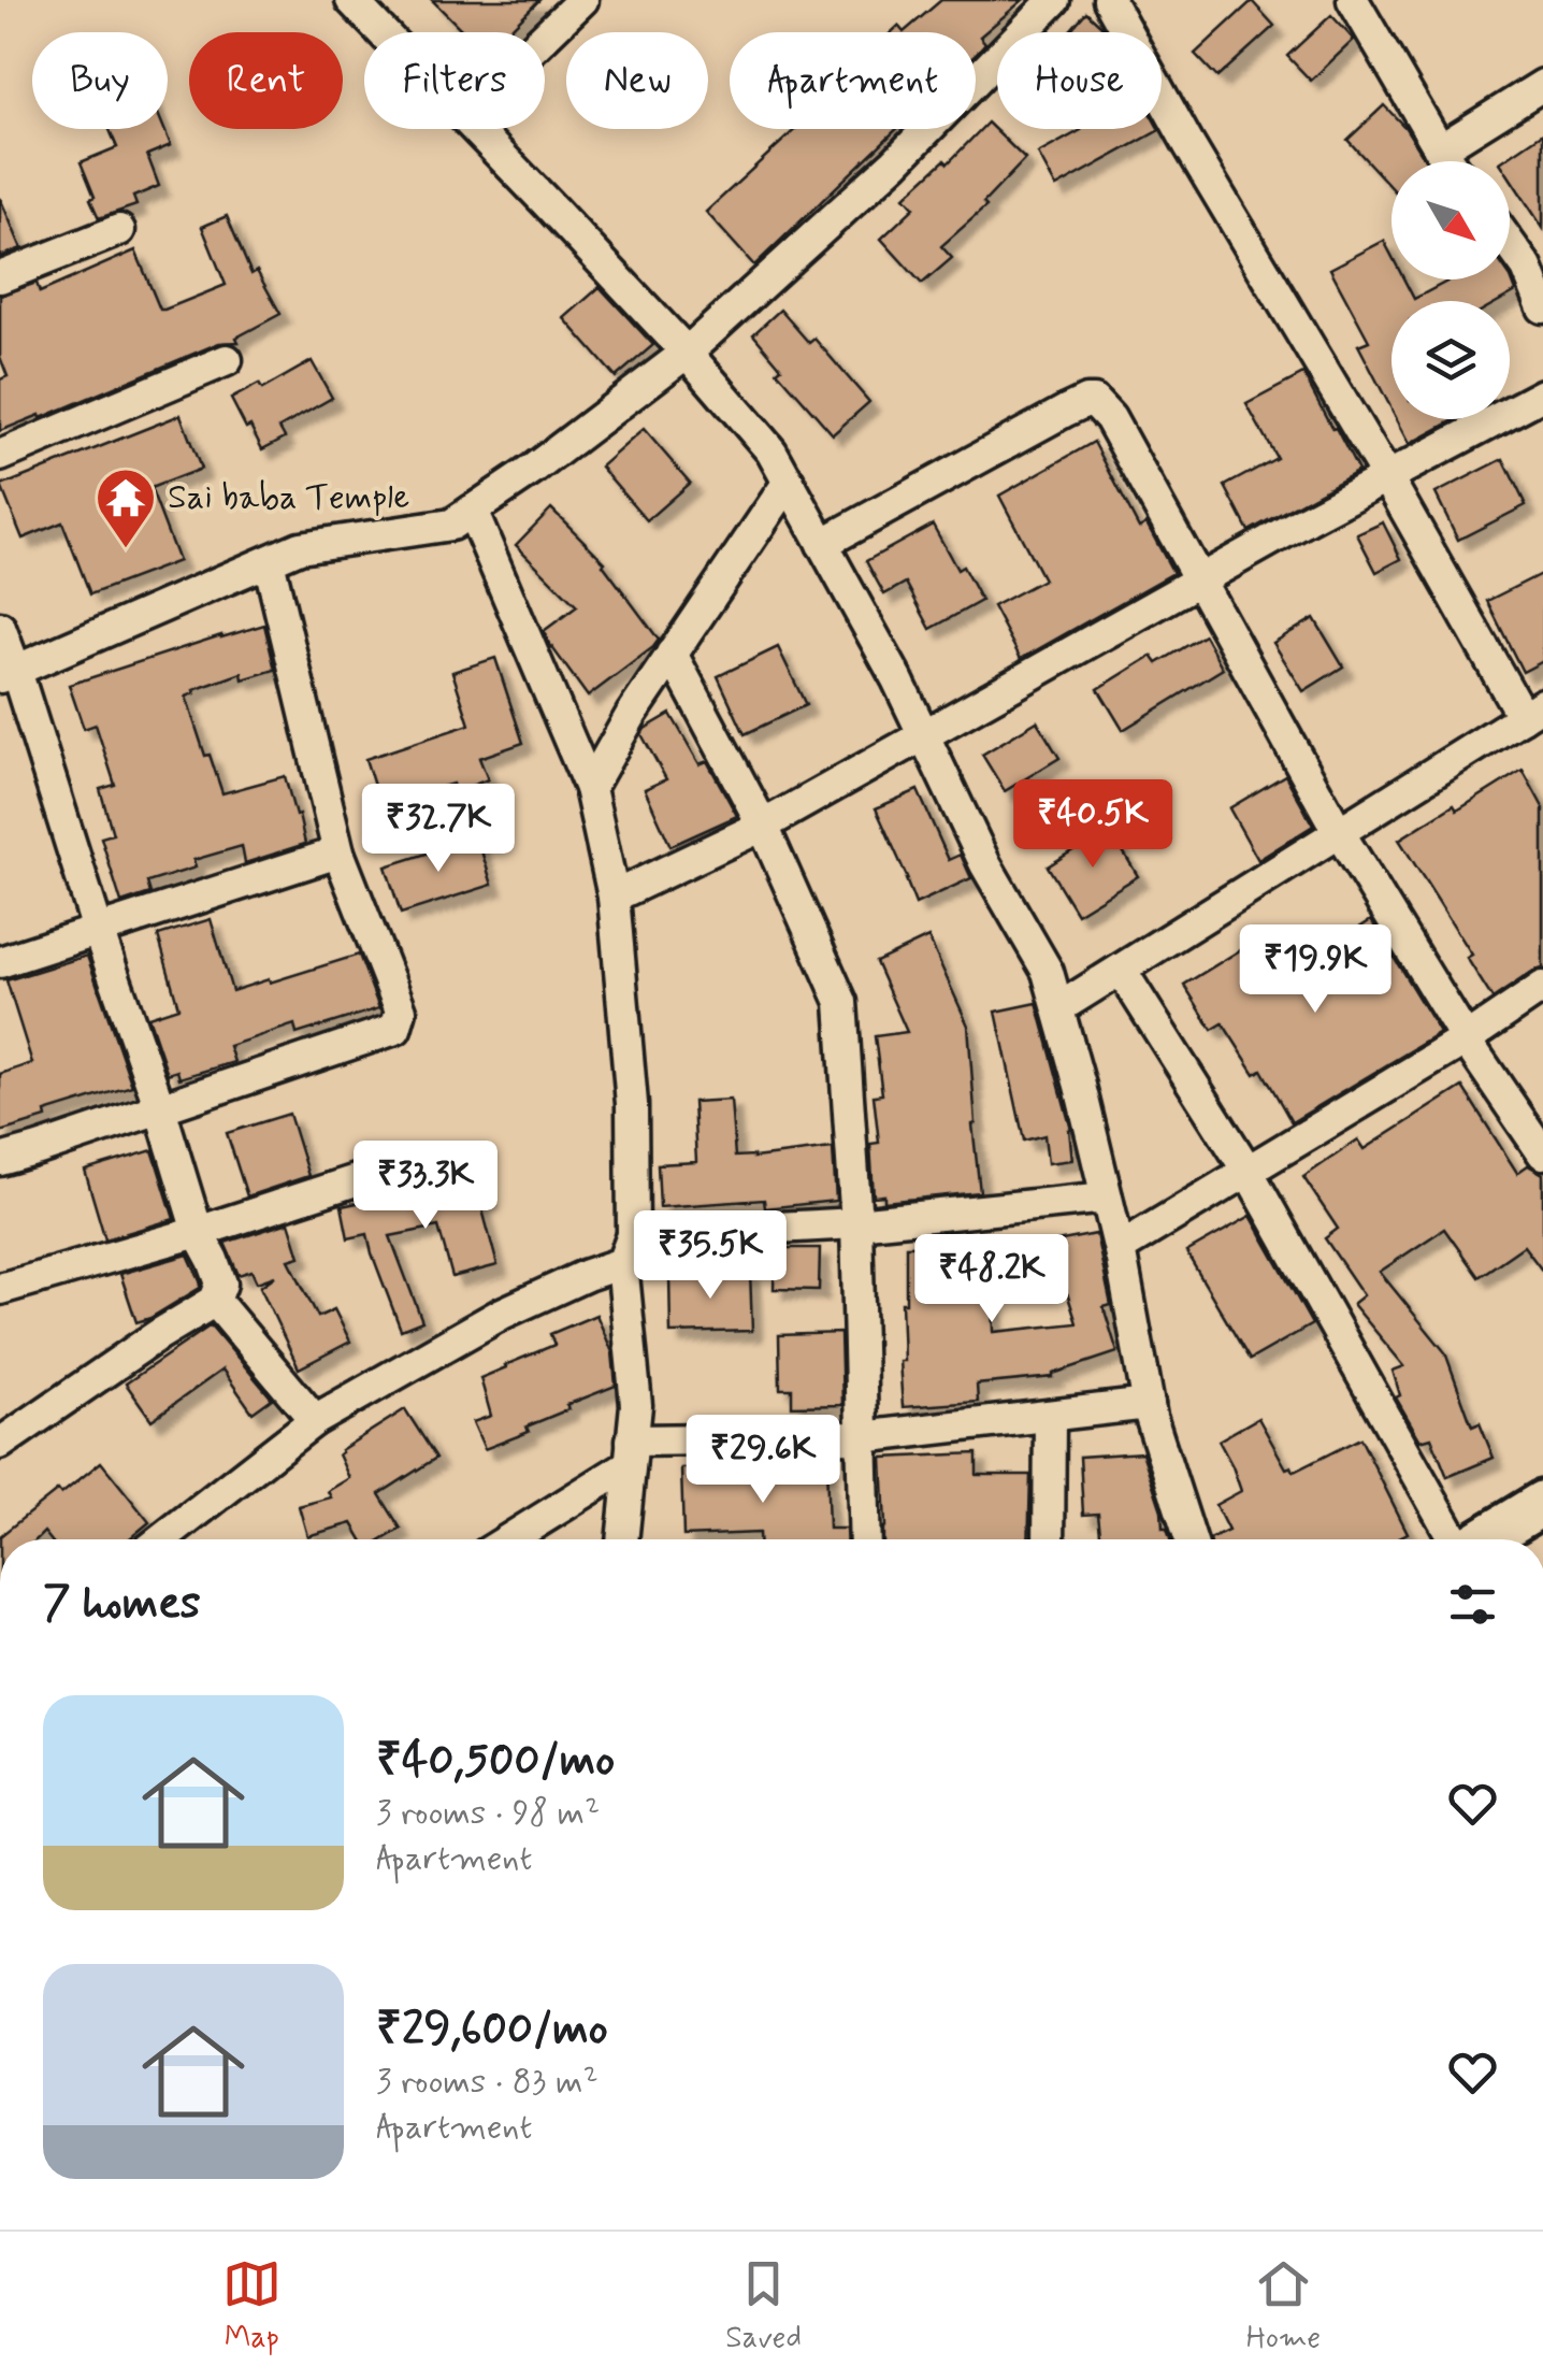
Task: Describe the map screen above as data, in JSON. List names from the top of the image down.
{
  "places": {
    "temple": ["Sai baba Temple"]
  },
  "north": "bottom right",
  "page": {
    "chip": [
      "Buy",
      "Rent",
      "Filters",
      "New",
      "Apartment",
      "House"
    ],
    "price": [
      "₹40.5K",
      "₹32.7K",
      "₹19.9K",
      "₹33.3K",
      "₹35.5K",
      "₹48.2K",
      "₹29.6K"
    ],
    "heading": "7 homes",
    "list": [
      {
        "name": "₹40,500/mo",
        "note": "3 rooms · 98 m² · Apartment"
      },
      {
        "name": "₹29,600/mo",
        "note": "3 rooms · 83 m² · Apartment"
      }
    ],
    "tabs": ["Map", "Saved", "Home"]
  }
}
